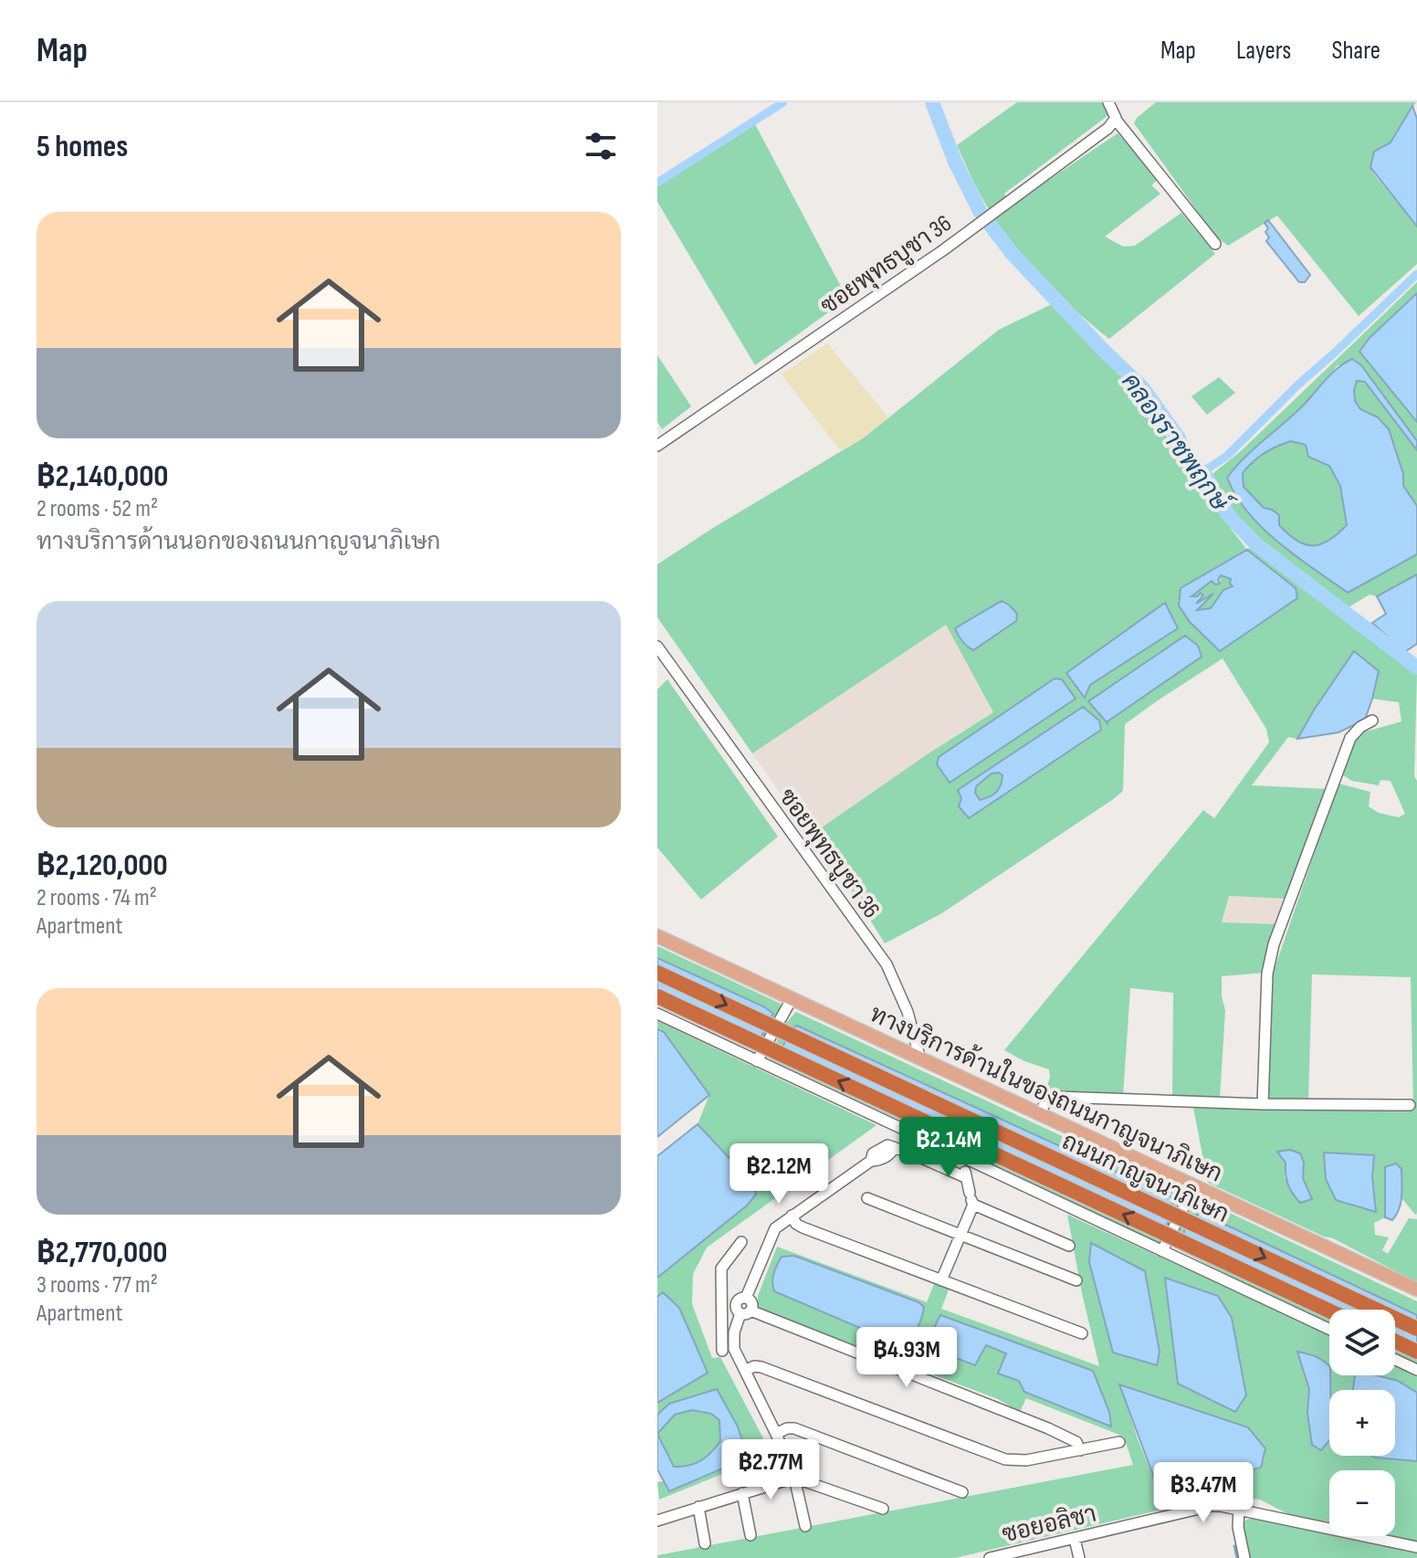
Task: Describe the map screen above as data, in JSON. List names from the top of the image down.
{
  "streets": {
    "highway": ["ถนนกาญจนาภิเษก"],
    "main road": ["ทางบริการด้านในของถนนกาญจนาภิเษก"],
    "street": ["ซอยพุทธบูชา 36", "ซอยอลิชา"]
  },
  "crossings": [
    ["ซอยพุทธบูชา 36", "ทางบริการด้านในของถนนกาญจนาภิเษก"]
  ],
  "water": ["คลองราชพฤกษ์"],
  "page": {
    "header": "Map",
    "nav": ["Map", "Layers", "Share"],
    "heading": "5 homes",
    "list": [
      {
        "name": "฿2,140,000",
        "note": "2 rooms · 52 m² · ทางบริการด้านนอกของถนนกาญจนาภิเษก"
      },
      {
        "name": "฿2,120,000",
        "note": "2 rooms · 74 m² · Apartment"
      },
      {
        "name": "฿2,770,000",
        "note": "3 rooms · 77 m² · Apartment"
      }
    ],
    "price": [
      "฿2.14M",
      "฿2.12M",
      "฿4.93M",
      "฿2.77M",
      "฿3.47M"
    ],
    "map_buttons": ["+", "−"]
  }
}
